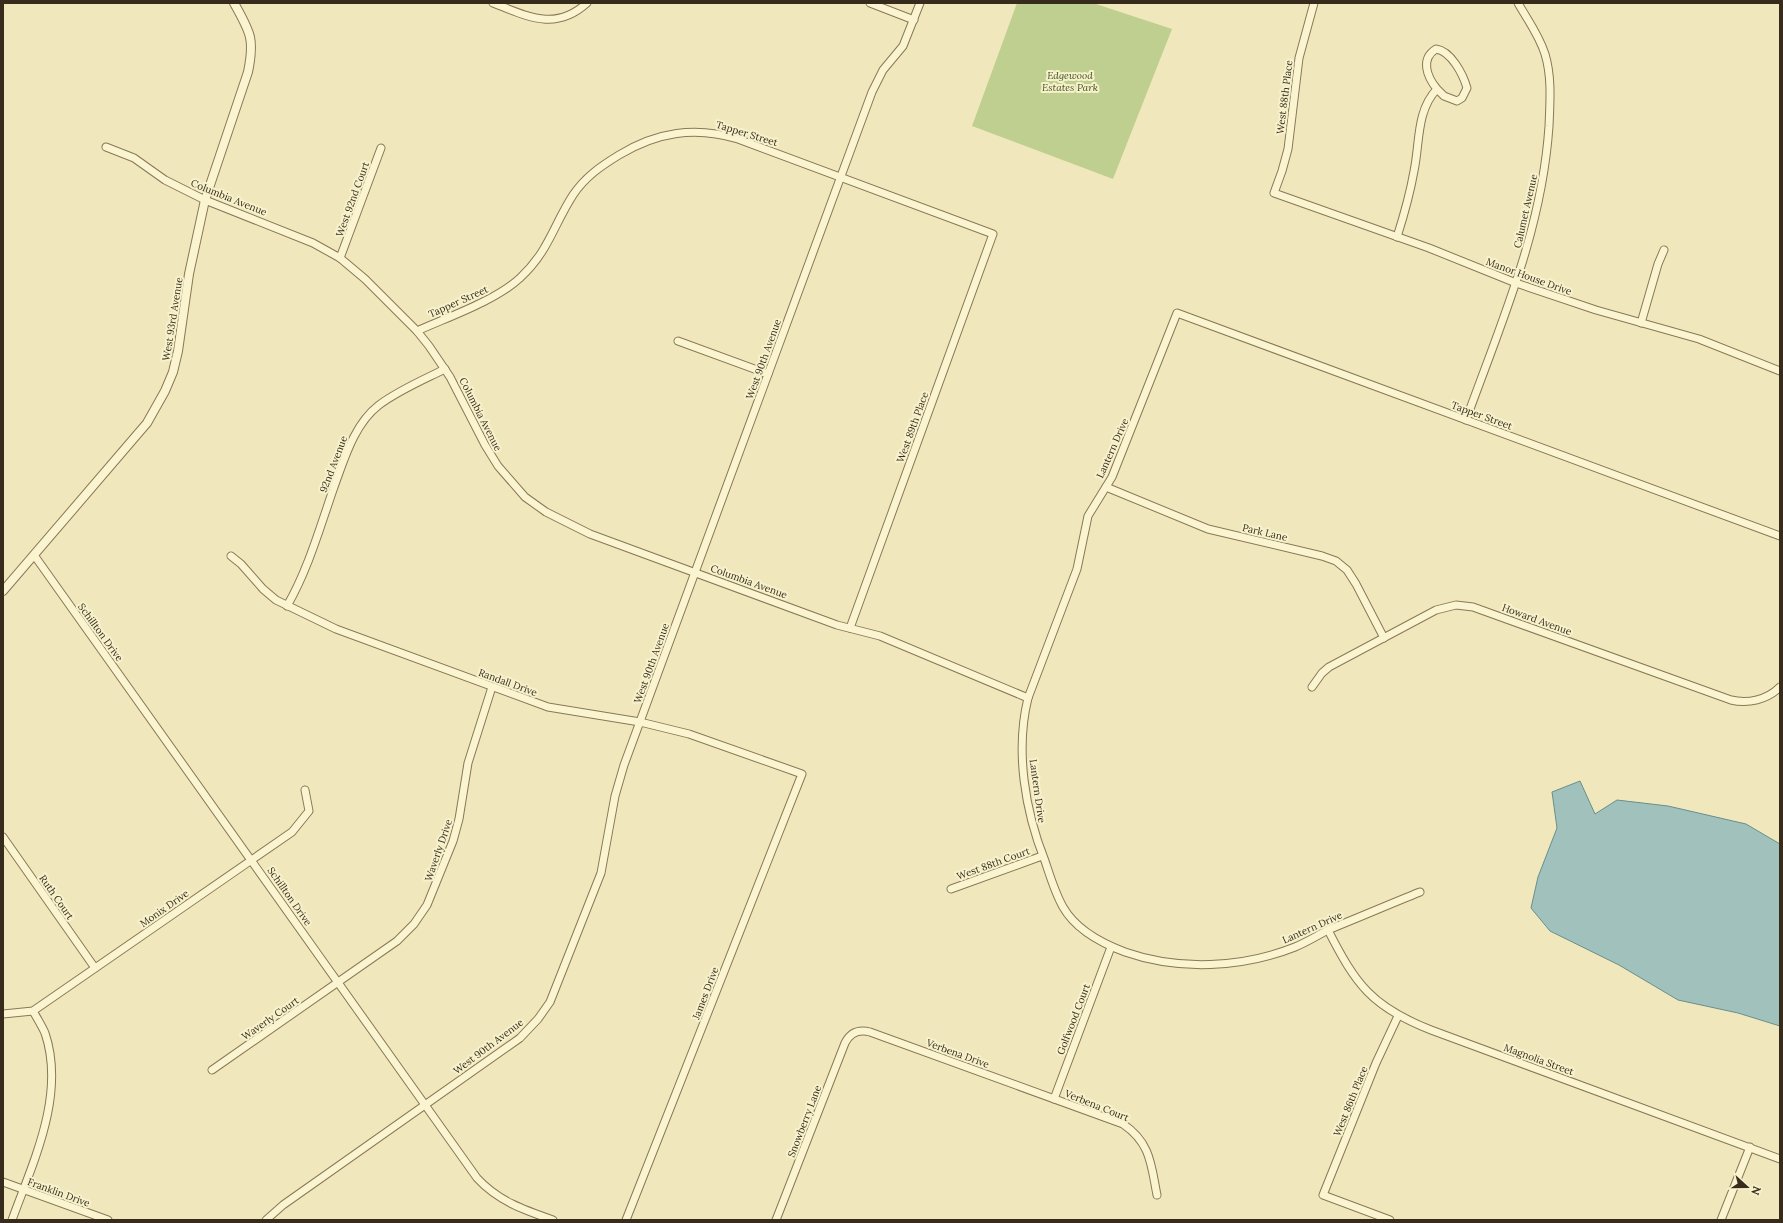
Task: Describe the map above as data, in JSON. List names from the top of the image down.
{
  "streets": {
    "street": [
      "West 88th Place",
      "Tapper Street",
      "Columbia Avenue",
      "West 92nd Court",
      "Calumet Avenue",
      "Manor House Drive",
      "West 93rd Avenue",
      "West 90th Avenue",
      "West 89th Place",
      "Lantern Drive",
      "92nd Avenue",
      "Park Lane",
      "Howard Avenue",
      "Schillton Drive",
      "Randall Drive",
      "Waverly Drive",
      "West 88th Court",
      "Ruth Court",
      "Monix Drive",
      "James Drive",
      "Waverly Court",
      "Golfwood Court",
      "Verbena Drive",
      "Magnolia Street",
      "West 86th Place",
      "Verbena Court",
      "Snowberry Lane",
      "Franklin Drive"
    ]
  },
  "crossings": [
    ["West 88th Place", "Manor House Drive"],
    ["Tapper Street", "Columbia Avenue"],
    ["Tapper Street", "Calumet Avenue"],
    ["Tapper Street", "West 90th Avenue"],
    ["Tapper Street", "West 89th Place"],
    ["Tapper Street", "Lantern Drive"],
    ["Columbia Avenue", "West 92nd Court"],
    ["Columbia Avenue", "West 93rd Avenue"],
    ["Columbia Avenue", "West 90th Avenue"],
    ["Columbia Avenue", "West 89th Place"],
    ["Columbia Avenue", "Lantern Drive"],
    ["Columbia Avenue", "92nd Avenue"],
    ["Calumet Avenue", "Manor House Drive"],
    ["West 93rd Avenue", "Schillton Drive"],
    ["West 90th Avenue", "Schillton Drive"],
    ["West 90th Avenue", "Randall Drive"],
    ["Lantern Drive", "Park Lane"],
    ["Lantern Drive", "West 88th Court"],
    ["Lantern Drive", "Golfwood Court"],
    ["Lantern Drive", "Magnolia Street"],
    ["92nd Avenue", "Randall Drive"],
    ["Park Lane", "Howard Avenue"],
    ["Schillton Drive", "Waverly Drive"],
    ["Schillton Drive", "Monix Drive"],
    ["Schillton Drive", "Waverly Court"],
    ["Randall Drive", "Waverly Drive"],
    ["Randall Drive", "James Drive"],
    ["Waverly Drive", "Waverly Court"],
    ["Ruth Court", "Monix Drive"],
    ["Golfwood Court", "Verbena Drive"],
    ["Golfwood Court", "Verbena Court"],
    ["Verbena Drive", "Verbena Court"],
    ["Verbena Drive", "Snowberry Lane"],
    ["Magnolia Street", "West 86th Place"]
  ],
  "parks": ["Edgewood Estates Park"],
  "north": "right"
}
